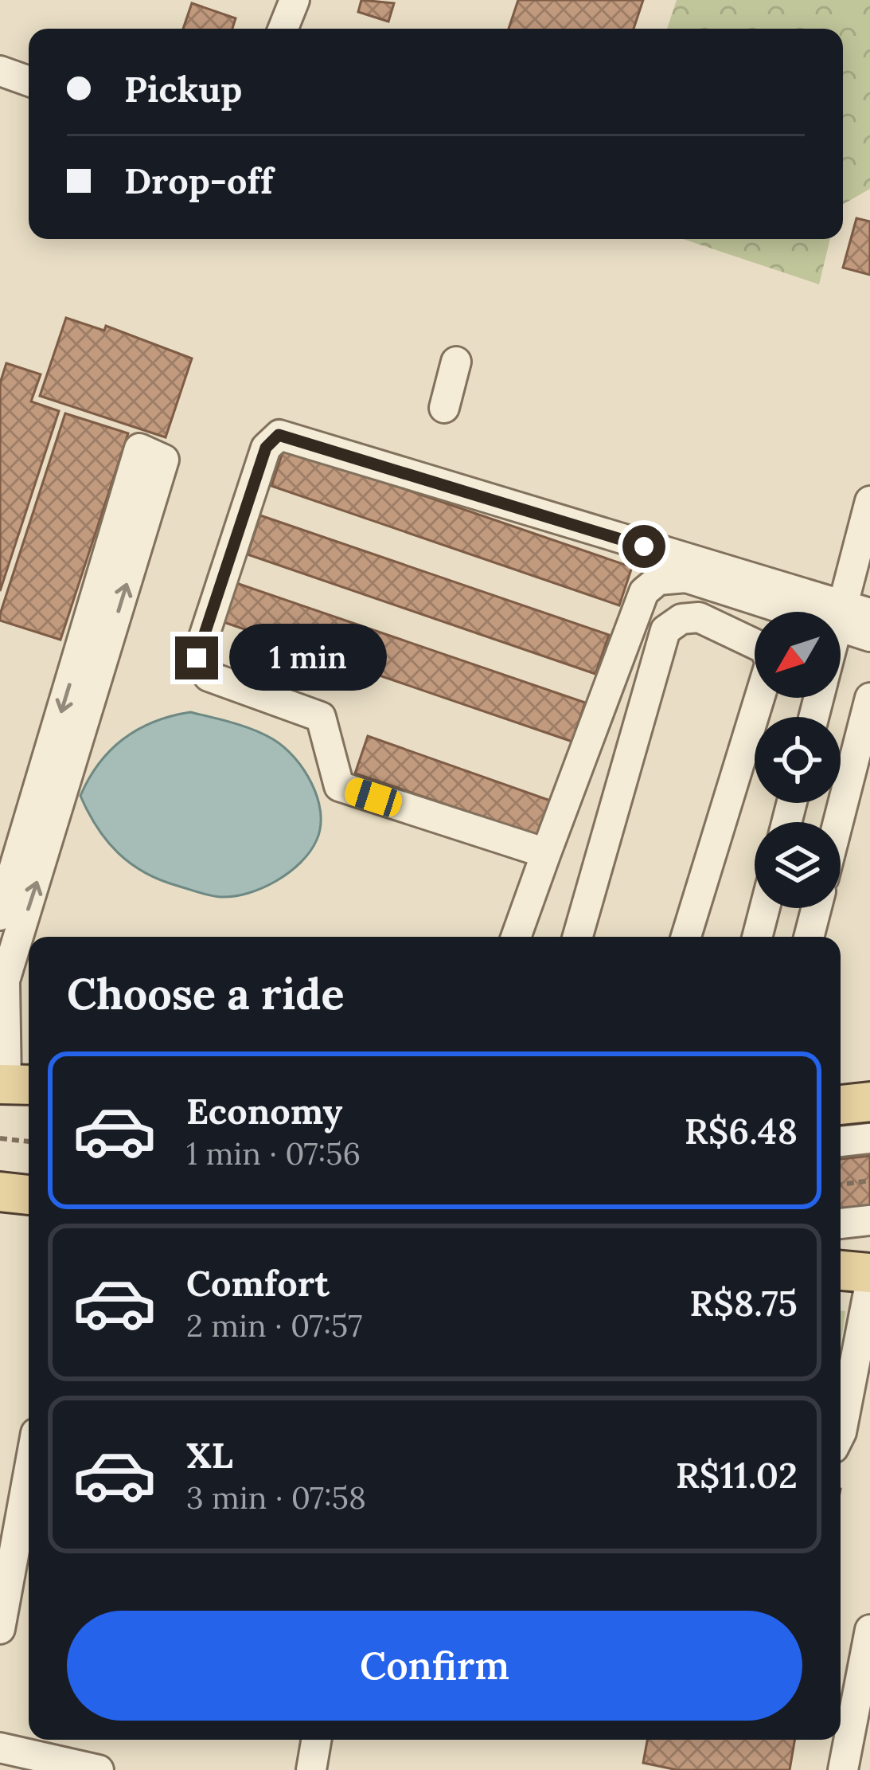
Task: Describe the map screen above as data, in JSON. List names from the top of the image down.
{
  "north": "bottom left",
  "page": {
    "banner": ["Pickup", "Drop-off"],
    "bubble": "1 min",
    "heading": "Choose a ride",
    "list": [
      {
        "name": "Economy",
        "note": "1 min · 07:56",
        "value": "R$6.48"
      },
      {
        "name": "Comfort",
        "note": "2 min · 07:57",
        "value": "R$8.75"
      },
      {
        "name": "XL",
        "note": "3 min · 07:58",
        "value": "R$11.02"
      }
    ],
    "buttons": "Confirm"
  }
}
